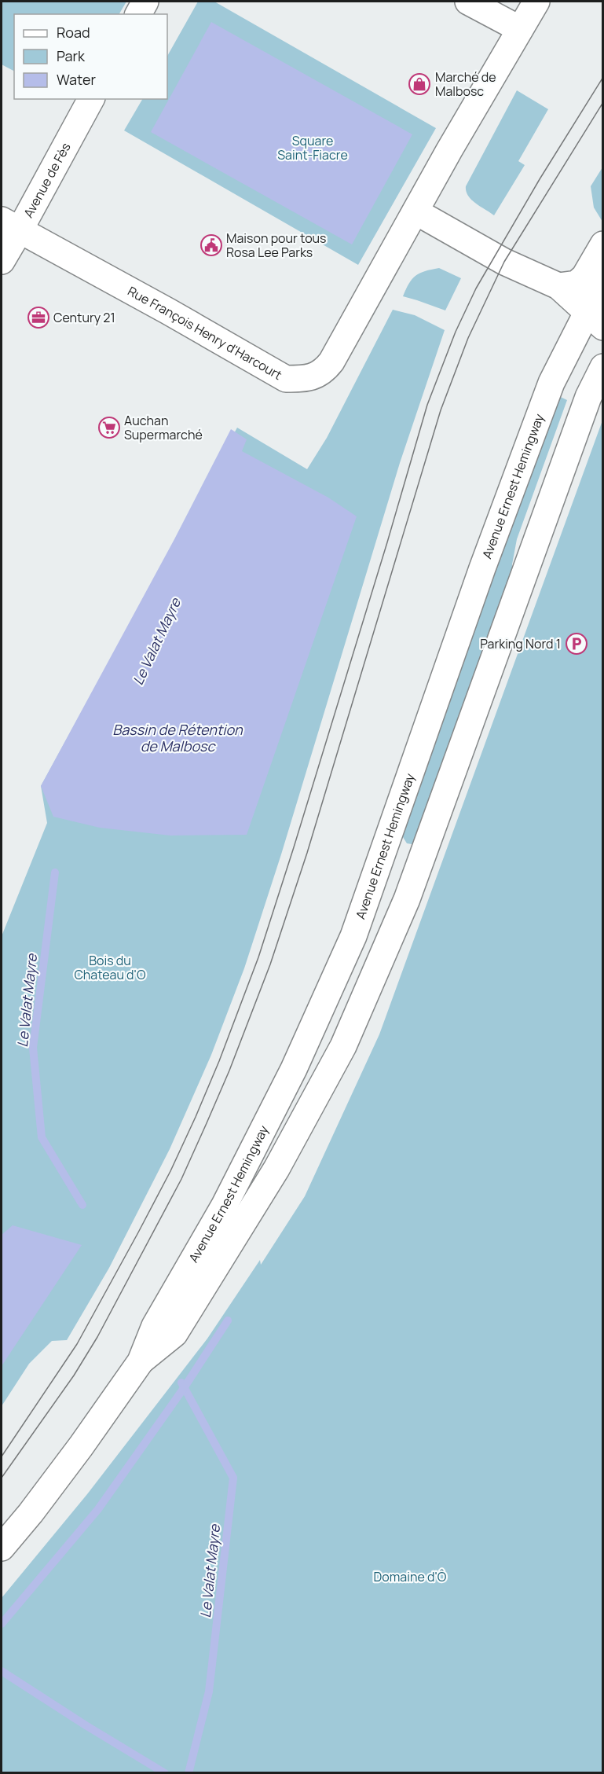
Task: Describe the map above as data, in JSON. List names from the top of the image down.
{
  "streets": {
    "main road": ["Avenue de Fès", "Rue François Henry d'Harcourt", "Avenue Ernest Hemingway"]
  },
  "crossings": [
    ["Avenue de Fès", "Rue François Henry d'Harcourt"]
  ],
  "water": ["Le Valat Mayre", "Bassin de Rétention de Malbosc"],
  "parks": ["Square Saint-Fiacre", "Bois du Chateau d'O", "Domaine d'Ô"],
  "places": {
    "shop": ["Marché de Malbosc"],
    "public building": ["Maison pour tous Rosa Lee Parks"],
    "office": ["Century 21"],
    "supermarket": ["Auchan Supermarché"],
    "parking": ["Parking Nord 1"]
  },
  "legend": ["Road", "Park", "Water"]
}
